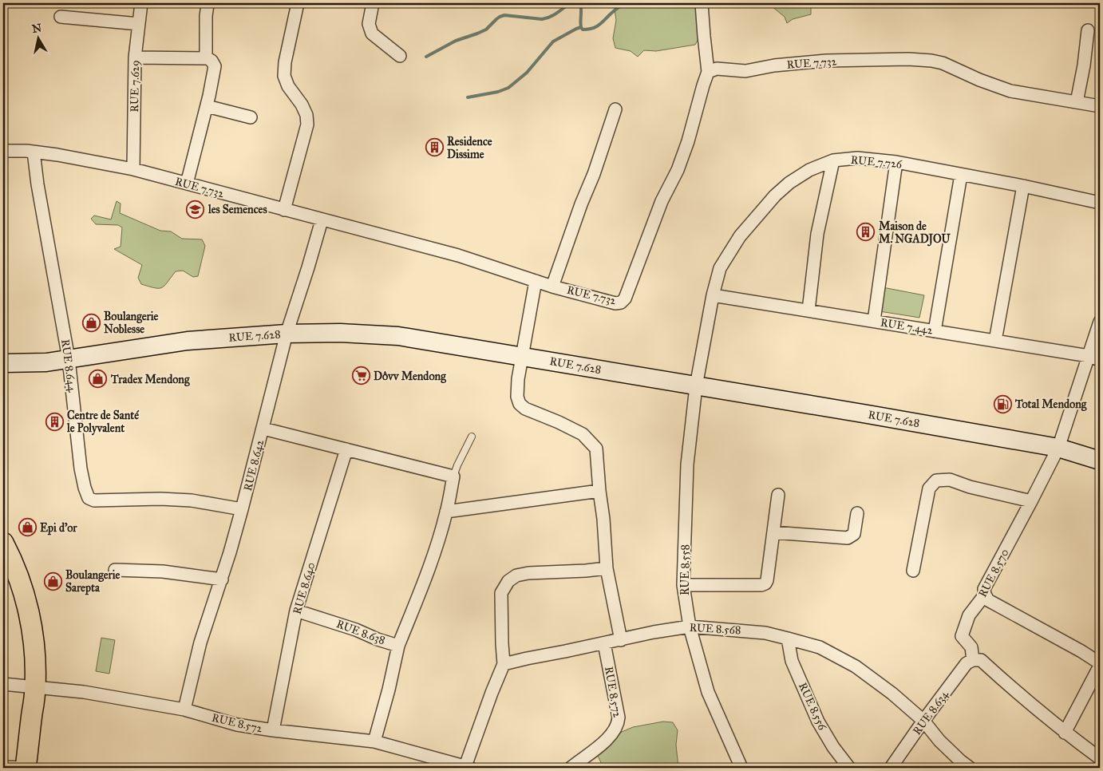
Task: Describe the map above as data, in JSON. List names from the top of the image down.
{
  "streets": {
    "main road": ["RUE 7.628"],
    "street": [
      "RUE 7.732",
      "RUE 7.629",
      "RUE 7.726",
      "RUE 7.442",
      "RUE 8.644",
      "RUE 8.642",
      "RUE 8.558",
      "RUE 8.570",
      "RUE 8.640",
      "RUE 8.568",
      "RUE 8.638",
      "RUE 8.572",
      "RUE 8.556",
      "RUE 8.634"
    ]
  },
  "crossings": [
    ["RUE 7.732", "RUE 7.629"],
    ["RUE 7.732", "RUE 8.644"],
    ["RUE 7.732", "RUE 8.642"],
    ["RUE 7.726", "RUE 7.442"],
    ["RUE 7.726", "RUE 7.628"],
    ["RUE 7.726", "RUE 8.558"],
    ["RUE 7.442", "RUE 8.570"],
    ["RUE 7.628", "RUE 8.644"],
    ["RUE 7.628", "RUE 8.642"],
    ["RUE 7.628", "RUE 8.558"],
    ["RUE 7.628", "RUE 8.570"],
    ["RUE 8.644", "RUE 8.642"],
    ["RUE 8.642", "RUE 8.572"],
    ["RUE 8.558", "RUE 8.568"],
    ["RUE 8.570", "RUE 8.634"],
    ["RUE 8.640", "RUE 8.638"],
    ["RUE 8.640", "RUE 8.572"],
    ["RUE 8.568", "RUE 8.572"],
    ["RUE 8.568", "RUE 8.556"],
    ["RUE 8.568", "RUE 8.634"],
    ["RUE 8.638", "RUE 8.572"]
  ],
  "places": {
    "building": ["Residence Dissime", "Maison de M. NGADJOU", "Centre de Santé le Polyvalent"],
    "school or university": ["les Semences"],
    "shop": [
      "Boulangerie Noblesse",
      "Tradex Mendong",
      "Epi d'or",
      "Boulangerie Sarepta"
    ],
    "supermarket": ["Dôvv Mendong"],
    "fuel station": ["Total Mendong"]
  },
  "north": "top"
}
